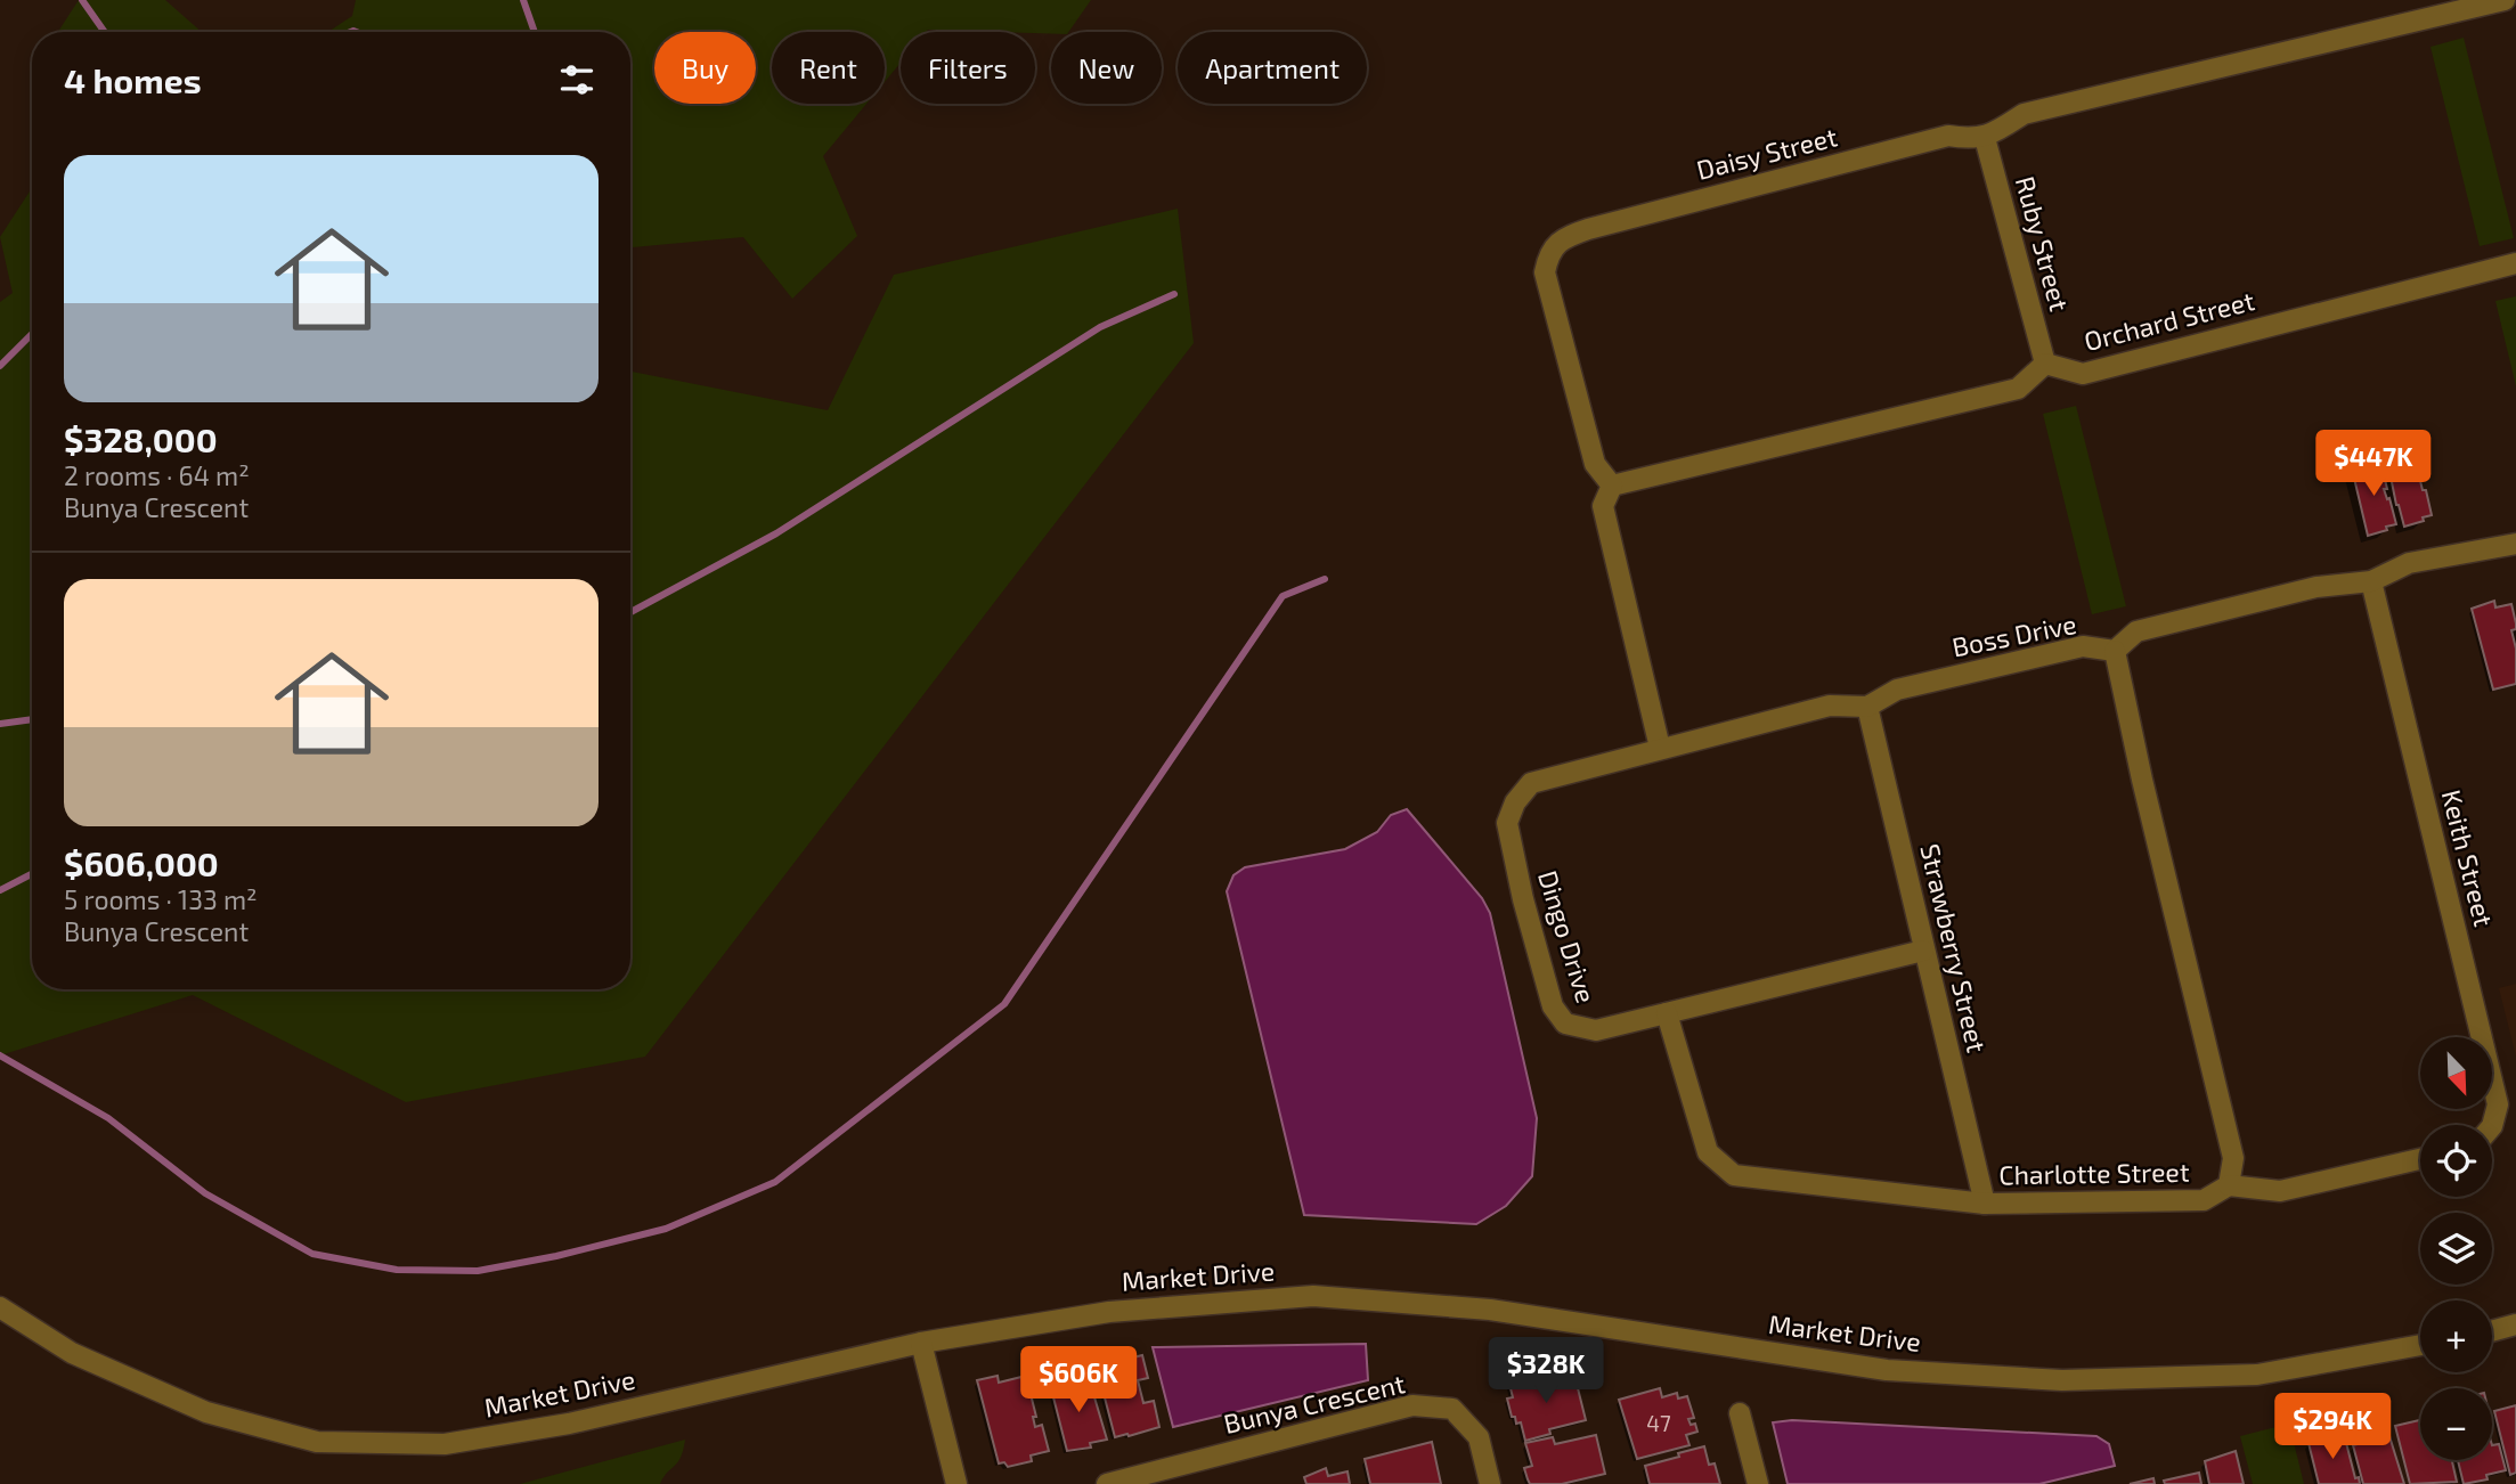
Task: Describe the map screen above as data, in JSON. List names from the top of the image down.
{
  "streets": {
    "street": [
      "Daisy Street",
      "Ruby Street",
      "Orchard Street",
      "Boss Drive",
      "Keith Street",
      "Dingo Drive",
      "Strawberry Street",
      "Charlotte Street",
      "Market Drive",
      "Bunya Crescent"
    ]
  },
  "crossings": [
    ["Daisy Street", "Ruby Street"],
    ["Ruby Street", "Orchard Street"],
    ["Boss Drive", "Keith Street"],
    ["Boss Drive", "Dingo Drive"],
    ["Boss Drive", "Strawberry Street"],
    ["Dingo Drive", "Strawberry Street"],
    ["Dingo Drive", "Charlotte Street"],
    ["Strawberry Street", "Charlotte Street"]
  ],
  "house_numbers": ["47"],
  "north": "bottom right",
  "page": {
    "chip": [
      "Buy",
      "Rent",
      "Filters",
      "New",
      "Apartment"
    ],
    "heading": "4 homes",
    "list": [
      {
        "name": "$328,000",
        "note": "2 rooms · 64 m² · Bunya Crescent"
      },
      {
        "name": "$606,000",
        "note": "5 rooms · 133 m² · Bunya Crescent"
      }
    ],
    "price": [
      "$447K",
      "$328K",
      "$606K",
      "$294K"
    ],
    "map_buttons": ["+", "−"]
  }
}
